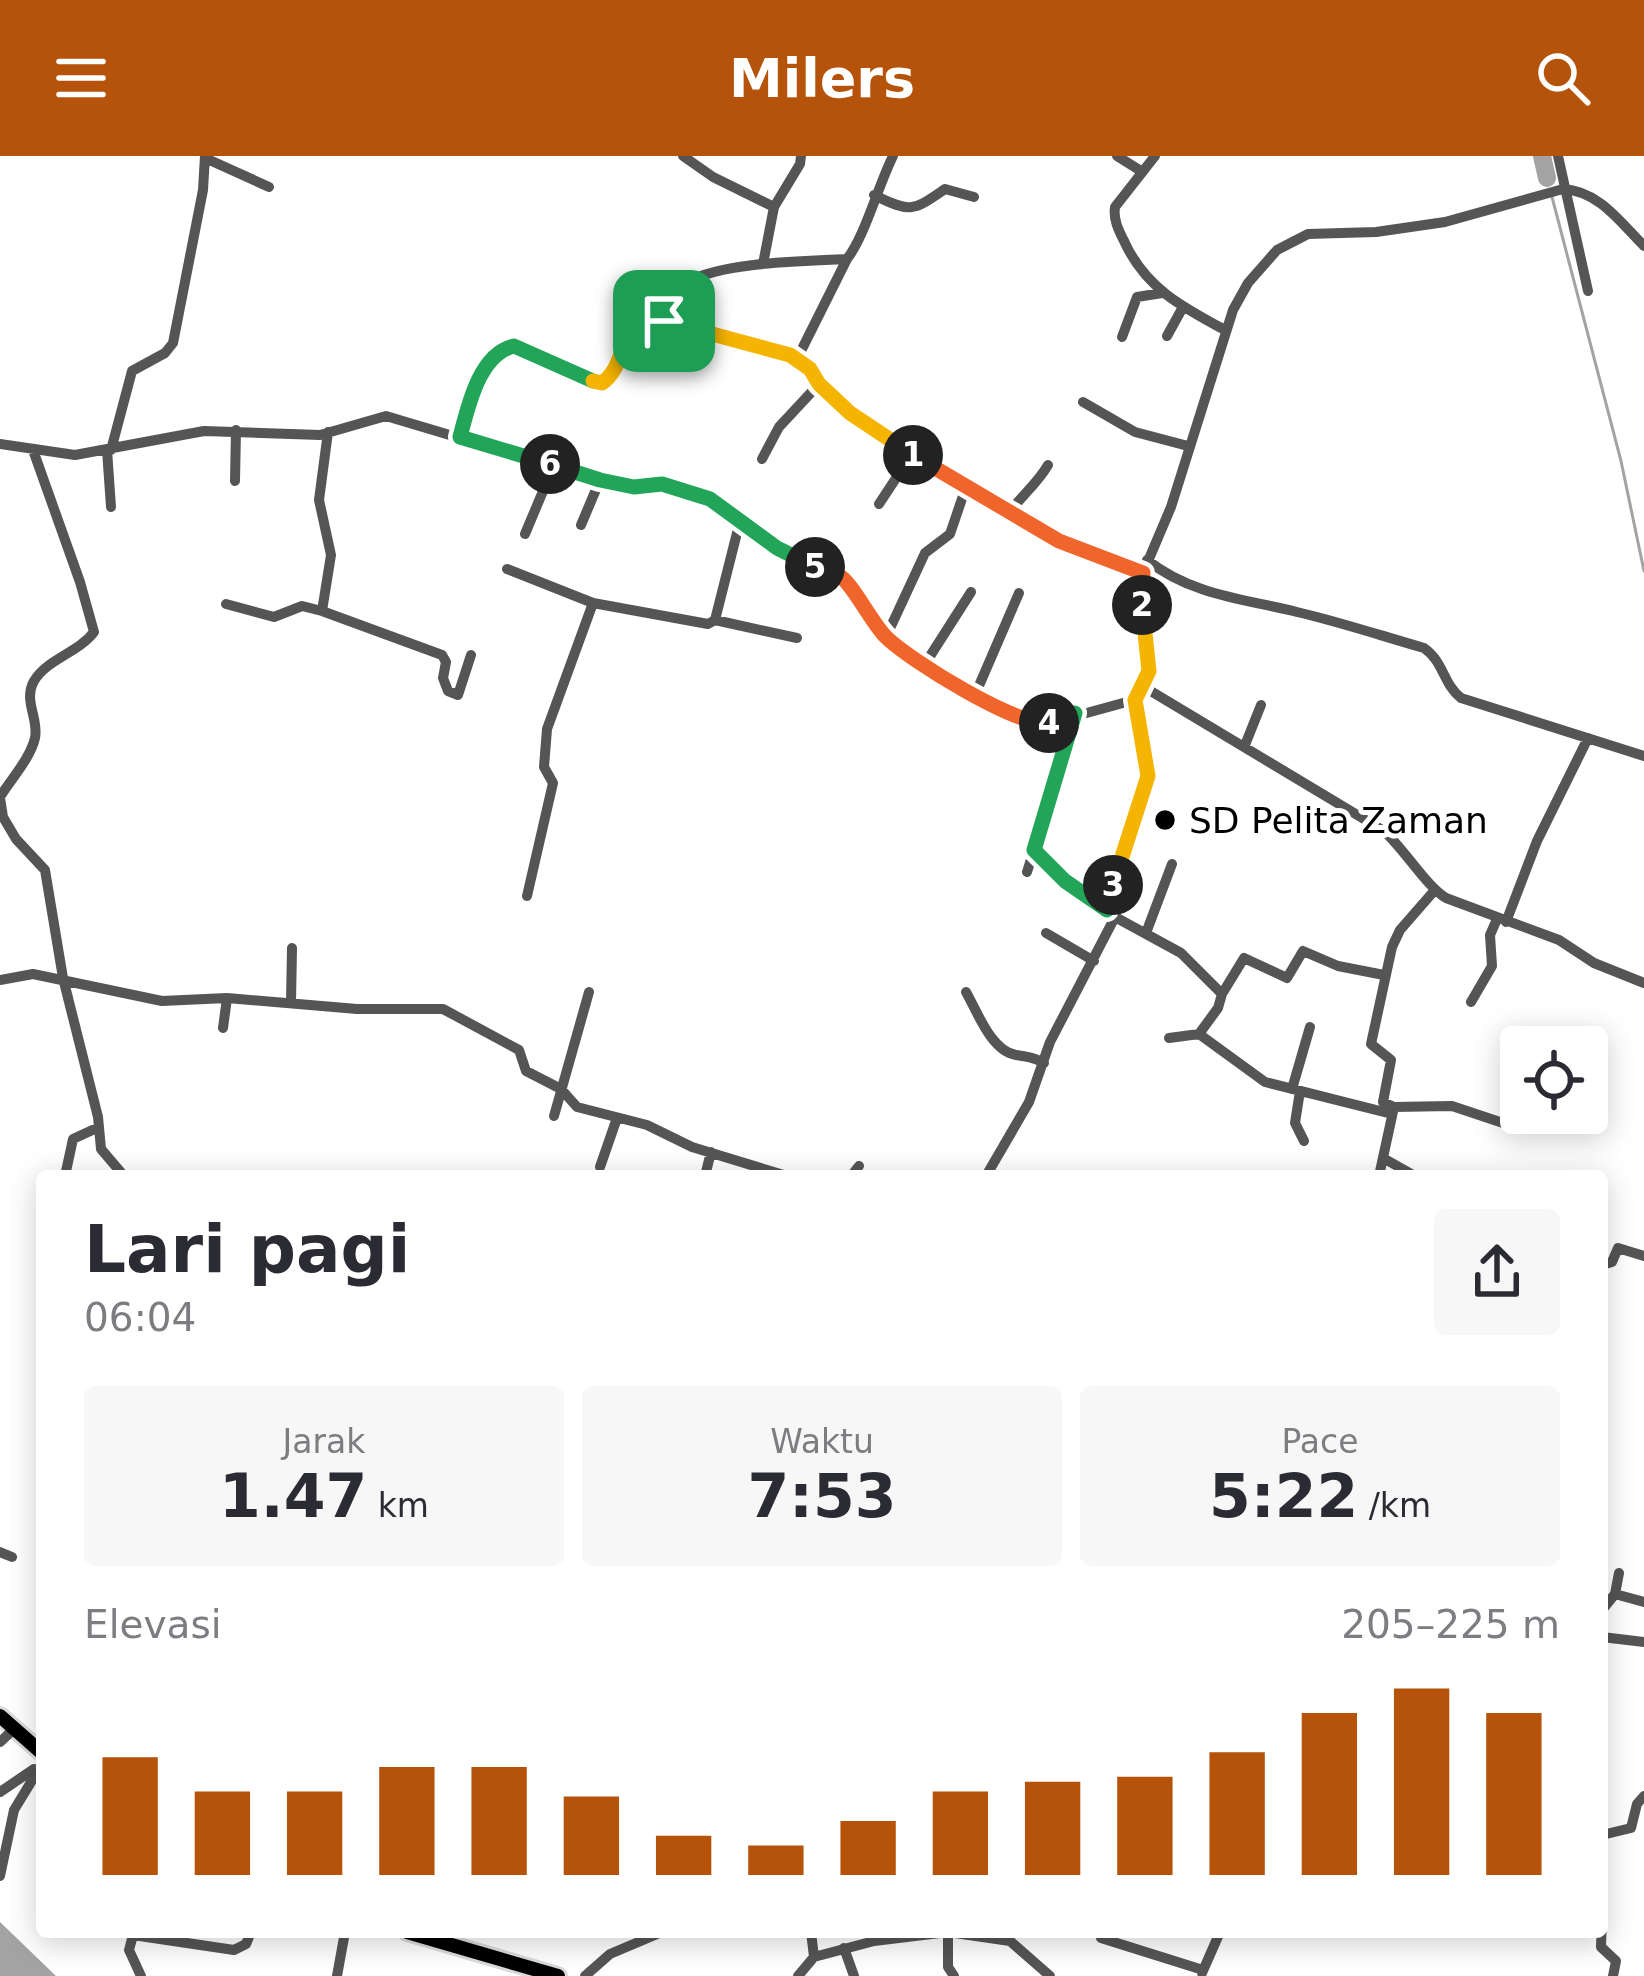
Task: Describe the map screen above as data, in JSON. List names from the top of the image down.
{
  "places": ["SD Pelita Zaman"],
  "page": {
    "header": "Milers",
    "pins": [
      "1",
      "6",
      "5",
      "2",
      "4",
      "3"
    ],
    "heading": ["Lari pagi", "06:04"],
    "stats": [
      ["Jarak", "1.47 km"],
      ["Waktu", "7:53"],
      ["Pace", "5:22 /km"]
    ],
    "chart": ["Elevasi", "205–225 m"]
  }
}
